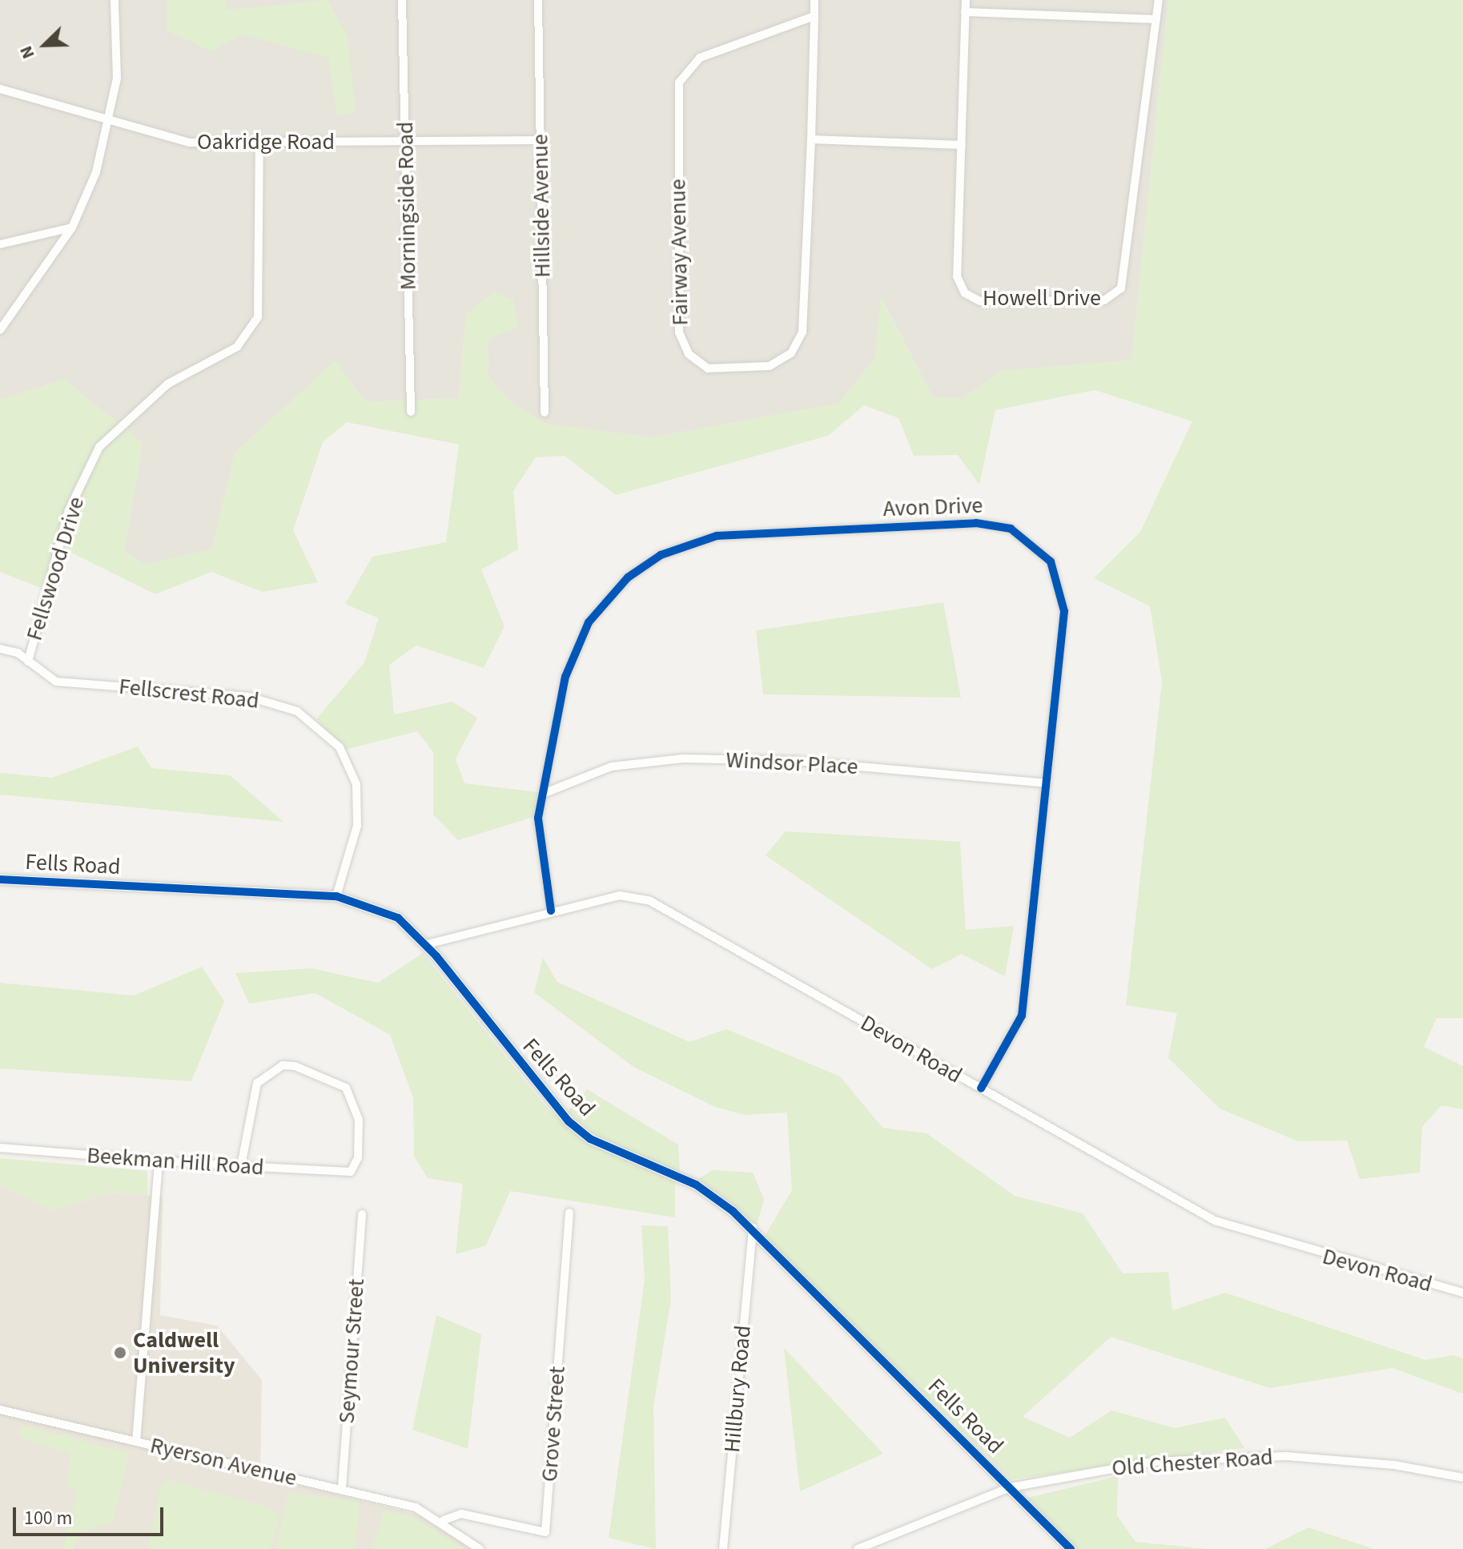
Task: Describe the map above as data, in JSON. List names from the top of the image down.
{
  "streets": {
    "street": [
      "Oakridge Road",
      "Morningside Road",
      "Hillside Avenue",
      "Fairway Avenue",
      "Howell Drive",
      "Avon Drive",
      "Fellswood Drive",
      "Fellscrest Road",
      "Windsor Place",
      "Fells Road",
      "Devon Road",
      "Beekman Hill Road",
      "Seymour Street",
      "Hillbury Road",
      "Grove Street",
      "Ryerson Avenue",
      "Old Chester Road"
    ]
  },
  "crossings": [
    ["Oakridge Road", "Morningside Road"],
    ["Oakridge Road", "Hillside Avenue"],
    ["Oakridge Road", "Fellswood Drive"],
    ["Avon Drive", "Windsor Place"],
    ["Avon Drive", "Devon Road"],
    ["Fellswood Drive", "Fellscrest Road"],
    ["Fellscrest Road", "Fells Road"],
    ["Fells Road", "Devon Road"],
    ["Fells Road", "Hillbury Road"],
    ["Fells Road", "Old Chester Road"],
    ["Seymour Street", "Ryerson Avenue"],
    ["Grove Street", "Ryerson Avenue"]
  ],
  "places": ["Caldwell University"],
  "scale_bar": "100 m",
  "north": "bottom left"
}
